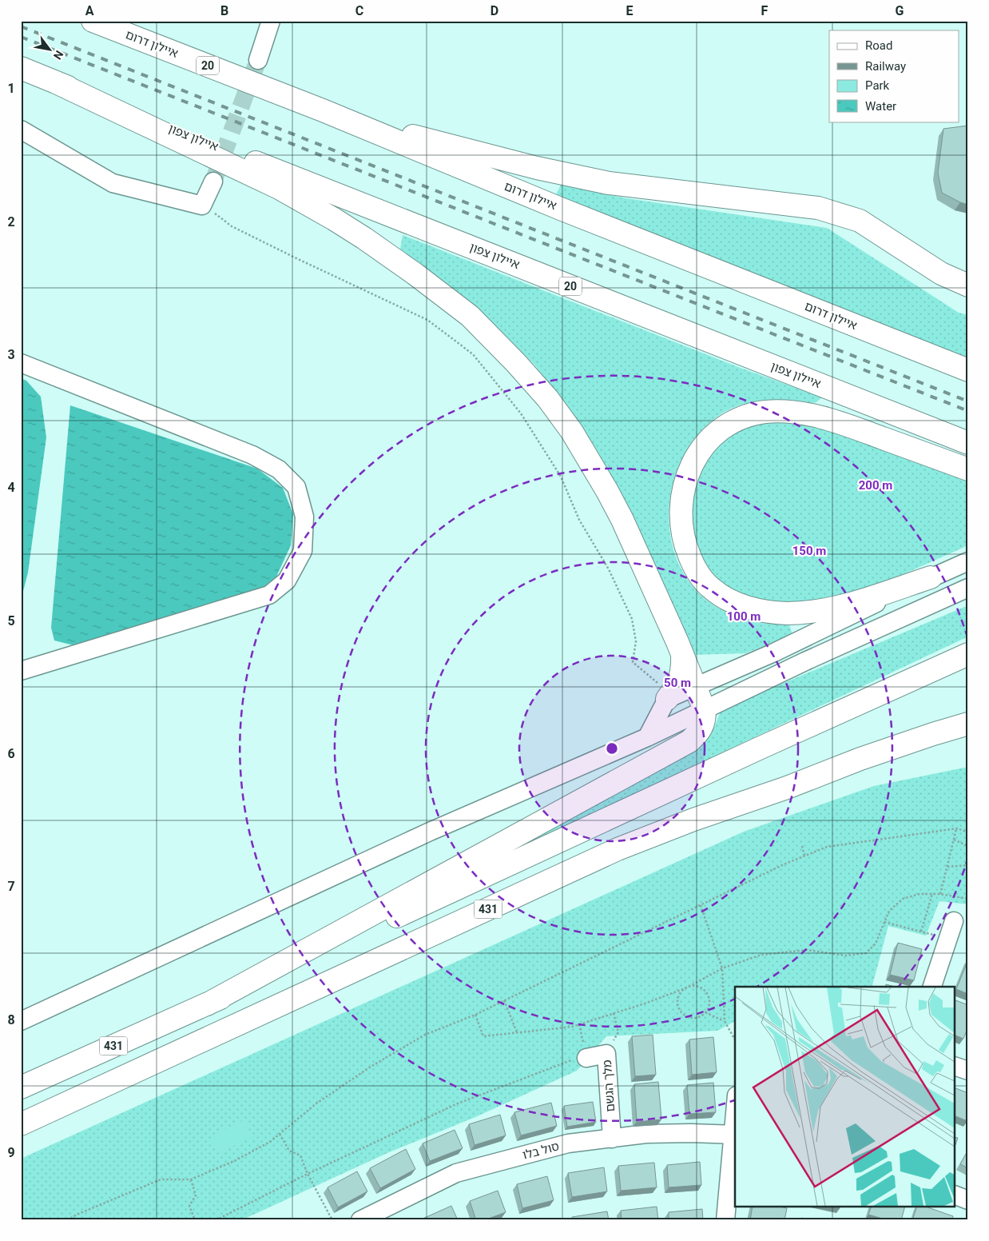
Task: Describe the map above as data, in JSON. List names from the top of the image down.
{
  "streets": {
    "highway": [
      "איילון דרום",
      "20",
      "איילון צפון",
      "431"
    ],
    "street": ["מלך הגשם", "סול בלו"]
  },
  "crossings": [
    ["מלך הגשם", "סול בלו"]
  ],
  "legend": [
    "Road",
    "Railway",
    "Park",
    "Water"
  ],
  "north": "bottom right",
  "grid": {
    "columns": [
      "A",
      "B",
      "C",
      "D",
      "E",
      "F",
      "G"
    ],
    "rows": [
      "1",
      "2",
      "3",
      "4",
      "5",
      "6",
      "7",
      "8",
      "9"
    ]
  },
  "rings": [
    "200 m",
    "150 m",
    "100 m",
    "50 m"
  ]
}
